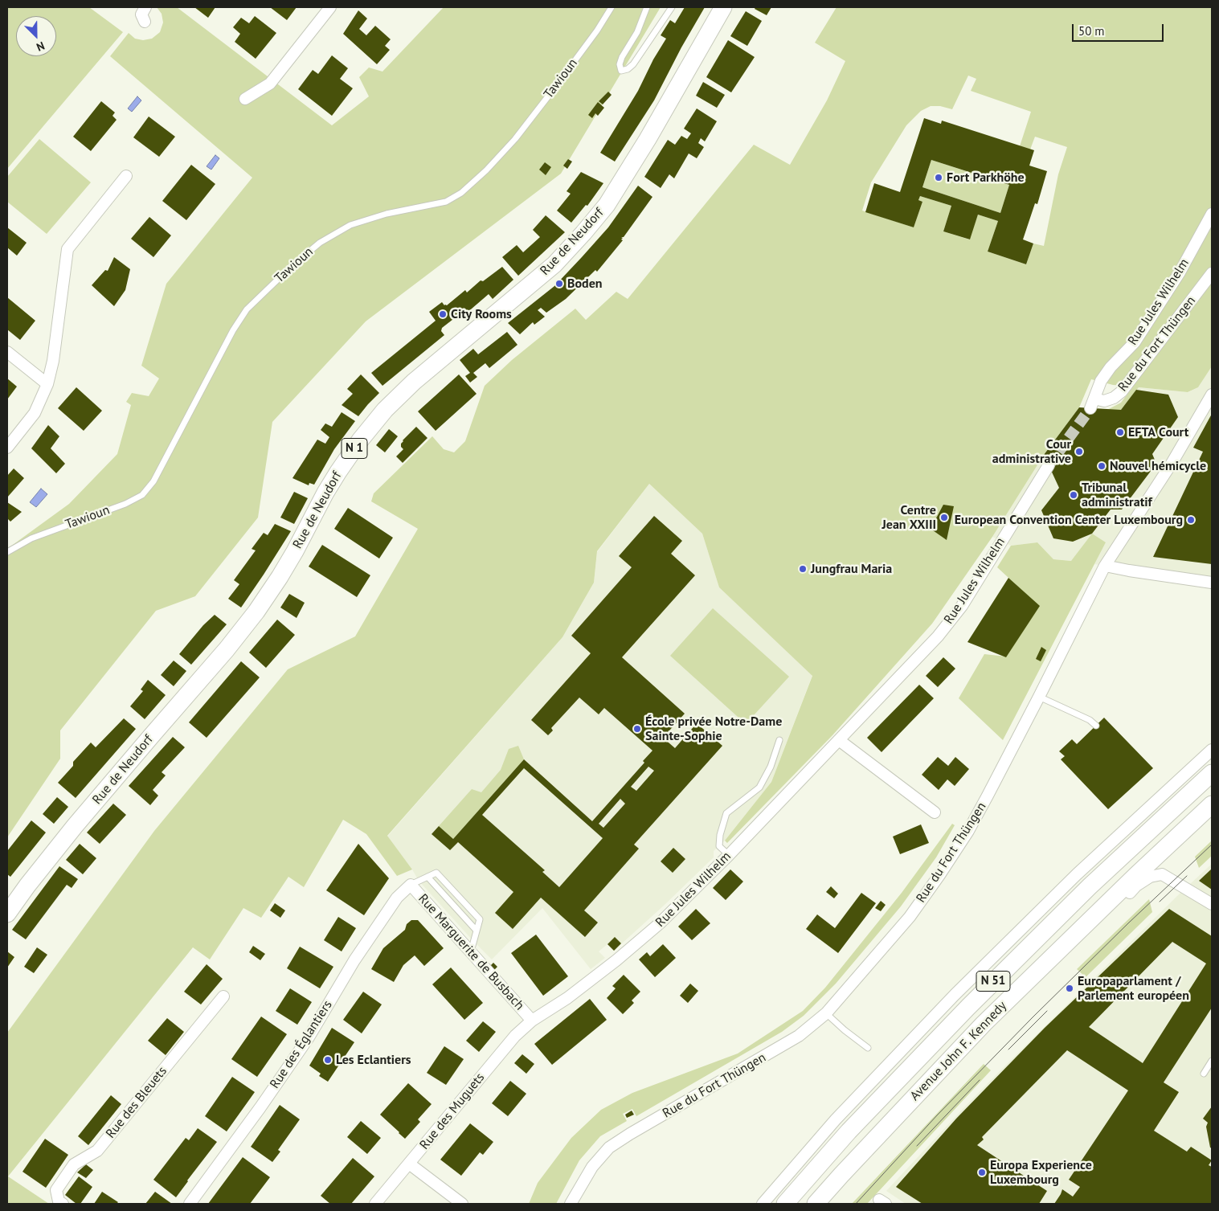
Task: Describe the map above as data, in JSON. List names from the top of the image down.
{
  "streets": {
    "main road": [
      "Rue de Neudorf",
      "N 1",
      "N 51",
      "Avenue John F. Kennedy"
    ],
    "street": [
      "Rue Jules Wilhelm",
      "Rue du Fort Thüngen",
      "Rue Marguerite de Busbach",
      "Rue des Églantiers",
      "Rue des Bleuets",
      "Rue des Muguets"
    ],
    "lane": ["Tawioun"]
  },
  "crossings": [
    ["Rue Jules Wilhelm", "Rue du Fort Thüngen"],
    ["Rue Jules Wilhelm", "Rue Marguerite de Busbach"],
    ["Rue Jules Wilhelm", "Rue des Muguets"],
    ["Rue Marguerite de Busbach", "Rue des Églantiers"],
    ["Rue Marguerite de Busbach", "Rue des Muguets"]
  ],
  "places": [
    "Fort Parkhöhe",
    "Boden",
    "City Rooms",
    "EFTA Court",
    "Cour administrative",
    "Nouvel hémicycle",
    "Tribunal administratif",
    "Centre Jean XXIII",
    "European Convention Center Luxembourg",
    "Jungfrau Maria",
    "École privée Notre-Dame Sainte-Sophie",
    "Europaparlament / Parlement européen",
    "Les Eclantiers",
    "Europa Experience Luxembourg"
  ],
  "scale_bar": "50 m",
  "north": "bottom right"
}
